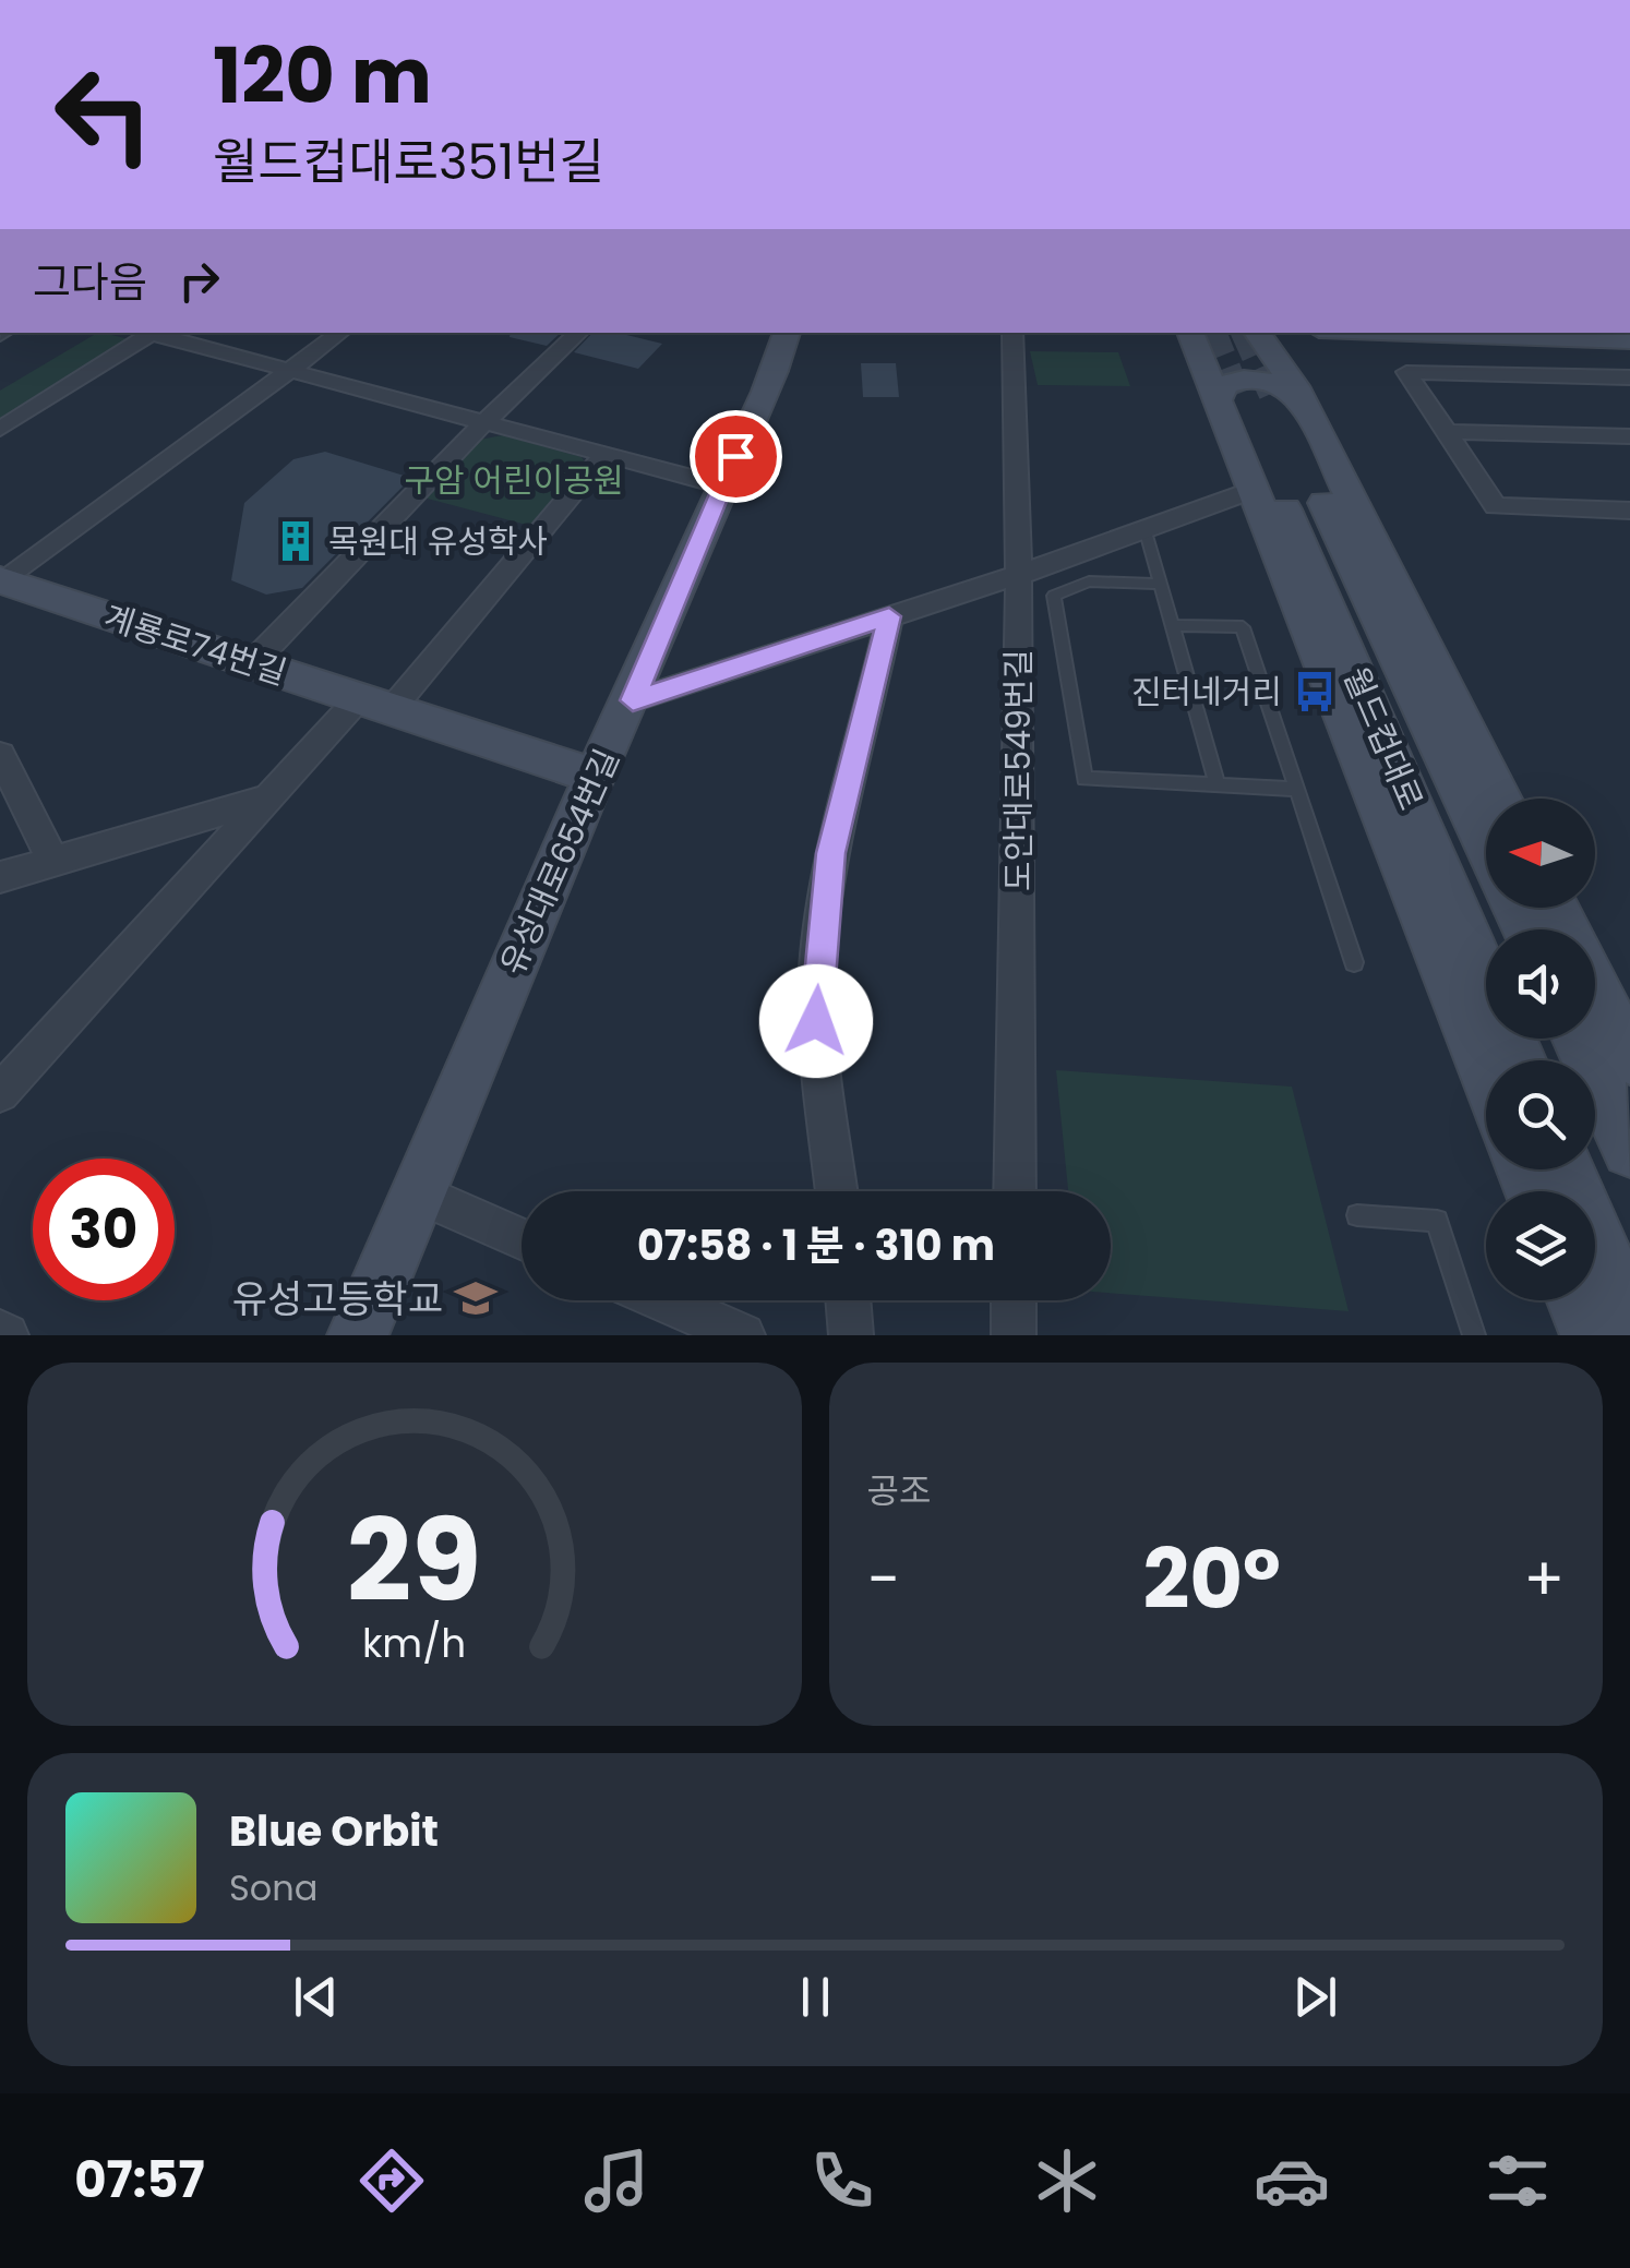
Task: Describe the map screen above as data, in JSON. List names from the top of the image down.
{
  "streets": {
    "street": [
      "계룡로74번길",
      "월드컵대로",
      "도안대로549번길",
      "유성대로654번길"
    ]
  },
  "crossings": [
    ["계룡로74번길", "유성대로654번길"]
  ],
  "parks": ["구암 어린이공원"],
  "places": {
    "building": ["목원대 유성학사"],
    "bus stop": ["진터네거리"],
    "school or university": ["유성고등학교"]
  },
  "north": "left",
  "page": {
    "turn": ["120 m", "월드컵대로351번길"],
    "then": "그다음",
    "limit": "30",
    "trip": "07:58 · 1 분 · 310 m",
    "tile": "공조",
    "heat": ["−", "20°", "+"],
    "song": ["Blue Orbit", "Sona"],
    "tabs": "07:57",
    "gauge": ["29", "km/h"]
  }
}
